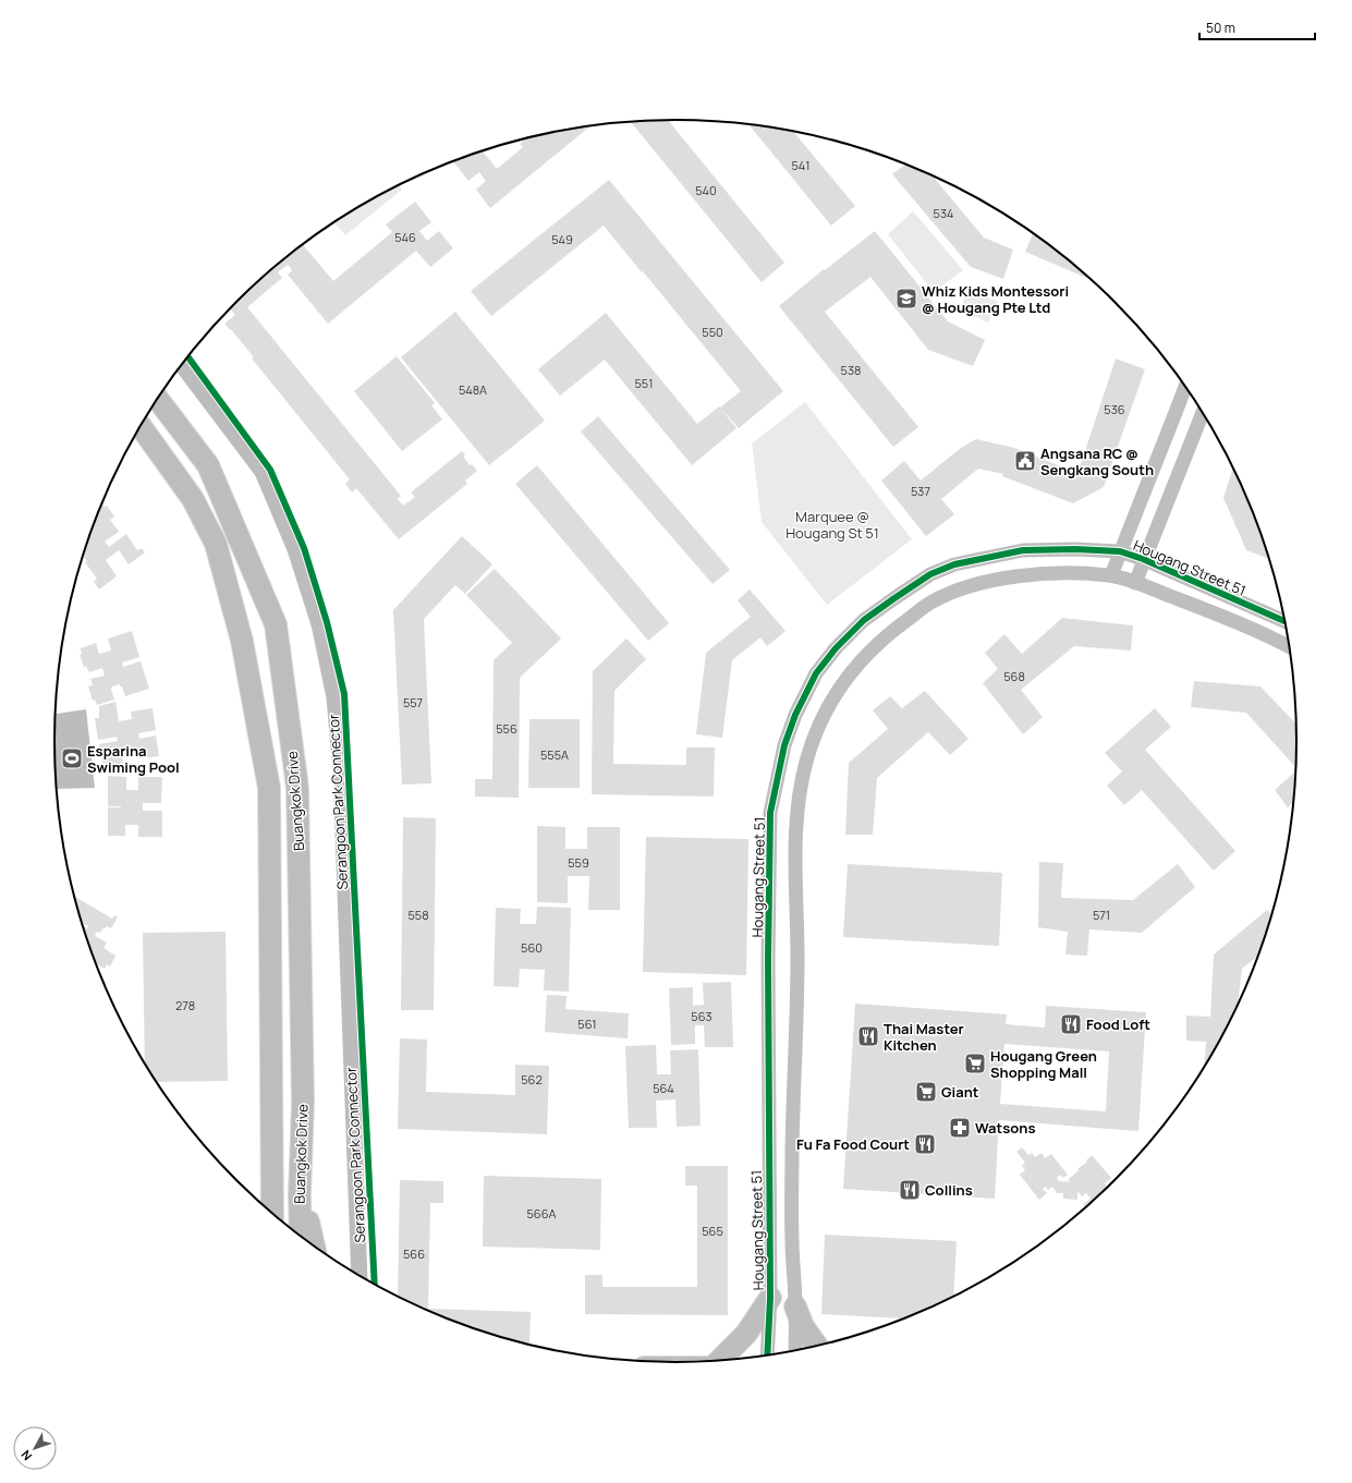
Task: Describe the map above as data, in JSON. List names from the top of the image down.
{
  "streets": {
    "main road": ["Buangkok Drive"],
    "street": ["Hougang Street 51"],
    "cycle path": ["Serangoon Park Connector"]
  },
  "parks": ["Marquee @ Hougang St 51"],
  "places": {
    "school or university": ["Whiz Kids Montessori @ Hougang Pte Ltd"],
    "public building": ["Angsana RC @ Sengkang South"],
    "sports": ["Esparina Swiming Pool"],
    "restaurant": [
      "Food Loft",
      "Thai Master Kitchen",
      "Fu Fa Food Court",
      "Collins"
    ],
    "supermarket": ["Hougang Green Shopping Mall", "Giant"],
    "pharmacy": ["Watsons"]
  },
  "house_numbers": [
    "541",
    "540",
    "534",
    "546",
    "549",
    "550",
    "538",
    "551",
    "548A",
    "536",
    "537",
    "568",
    "557",
    "556",
    "555A",
    "559",
    "558",
    "571",
    "560",
    "278",
    "563",
    "561",
    "562",
    "564",
    "566A",
    "565",
    "566"
  ],
  "scale_bar": "50 m",
  "north": "bottom left"
}
